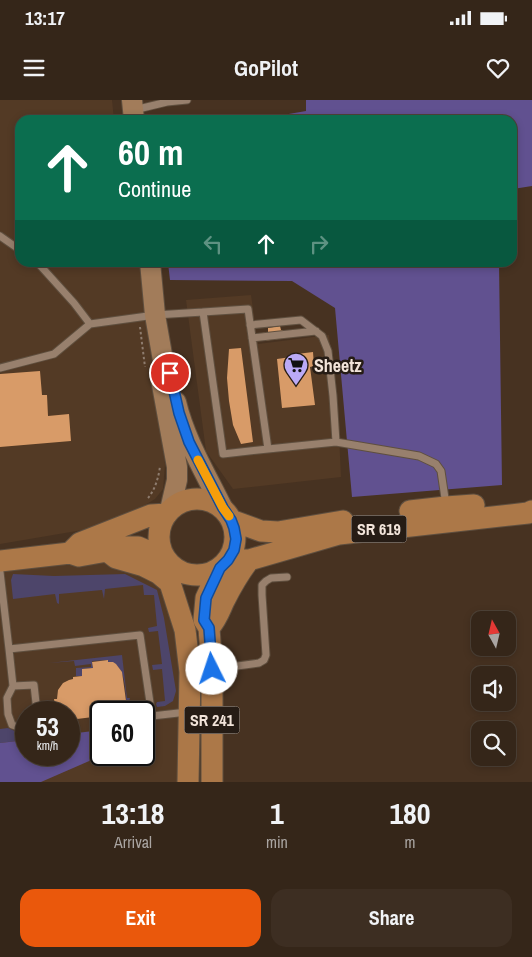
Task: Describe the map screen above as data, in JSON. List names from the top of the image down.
{
  "streets": {
    "main road": ["SR 619", "SR 241"]
  },
  "crossings": [
    ["SR 619", "SR 241"]
  ],
  "places": {
    "supermarket": ["Sheetz"]
  },
  "north": "top",
  "page": {
    "status": "13:17",
    "header": "GoPilot",
    "turn": ["60 m", "Continue"],
    "speed": "53 km/h",
    "limit": "60",
    "eta": [
      "13:18",
      "Arrival",
      "1",
      "min",
      "180",
      "m"
    ],
    "buttons": ["Exit", "Share"]
  }
}
